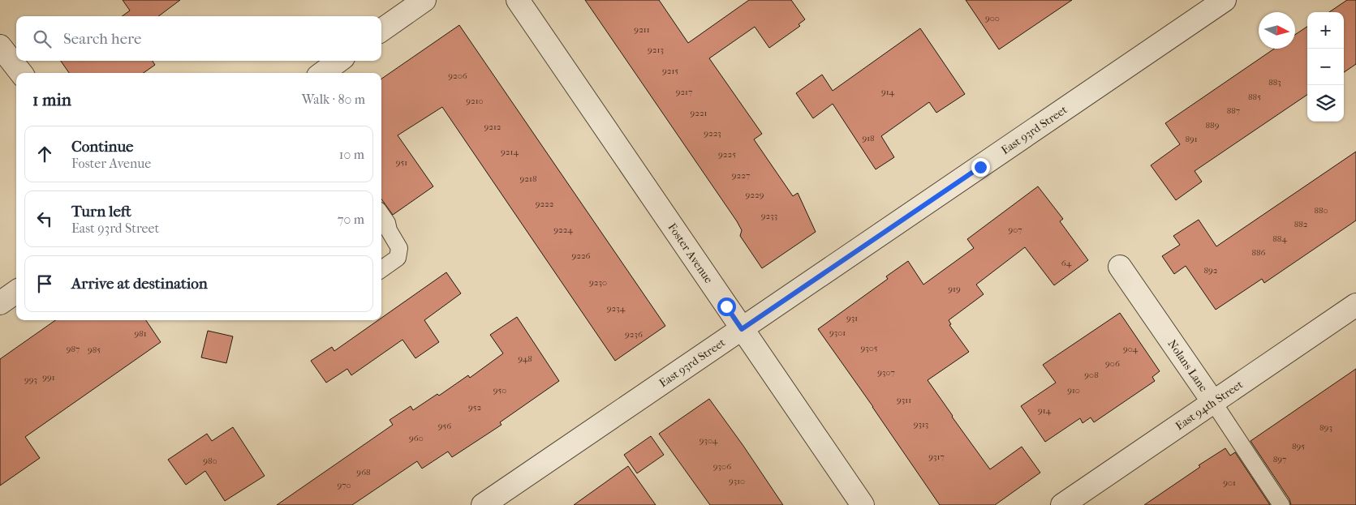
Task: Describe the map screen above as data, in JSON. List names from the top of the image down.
{
  "streets": {
    "street": [
      "East 93rd Street",
      "Foster Avenue",
      "Nolans Lane",
      "East 94th Street"
    ]
  },
  "crossings": [
    ["East 93rd Street", "Foster Avenue"],
    ["Nolans Lane", "East 94th Street"]
  ],
  "house_numbers": [
    "900",
    "9211",
    "9213",
    "9215",
    "9206",
    "883",
    "9217",
    "914",
    "885",
    "9210",
    "887",
    "9221",
    "889",
    "9212",
    "9223",
    "918",
    "891",
    "9214",
    "9225",
    "951",
    "9227",
    "9218",
    "9229",
    "9222",
    "880",
    "9233",
    "882",
    "9224",
    "907",
    "884",
    "886",
    "9226",
    "64",
    "892",
    "9230",
    "919",
    "9234",
    "931",
    "9301",
    "981",
    "9236",
    "9305",
    "987",
    "904",
    "985",
    "948",
    "906",
    "9307",
    "908",
    "991",
    "993",
    "950",
    "910",
    "9311",
    "952",
    "914",
    "9313",
    "956",
    "893",
    "960",
    "9304",
    "895",
    "9317",
    "897",
    "980",
    "9306",
    "968",
    "9310",
    "901",
    "970"
  ],
  "north": "right",
  "page": {
    "map_buttons": ["+", "−"],
    "search": "Search here",
    "heading": ["1 min", "Walk · 80 m"],
    "list": [
      ["Continue", "Foster Avenue", "10 m"],
      ["Turn left", "East 93rd Street", "70 m"],
      "Arrive at destination"
    ]
  }
}
